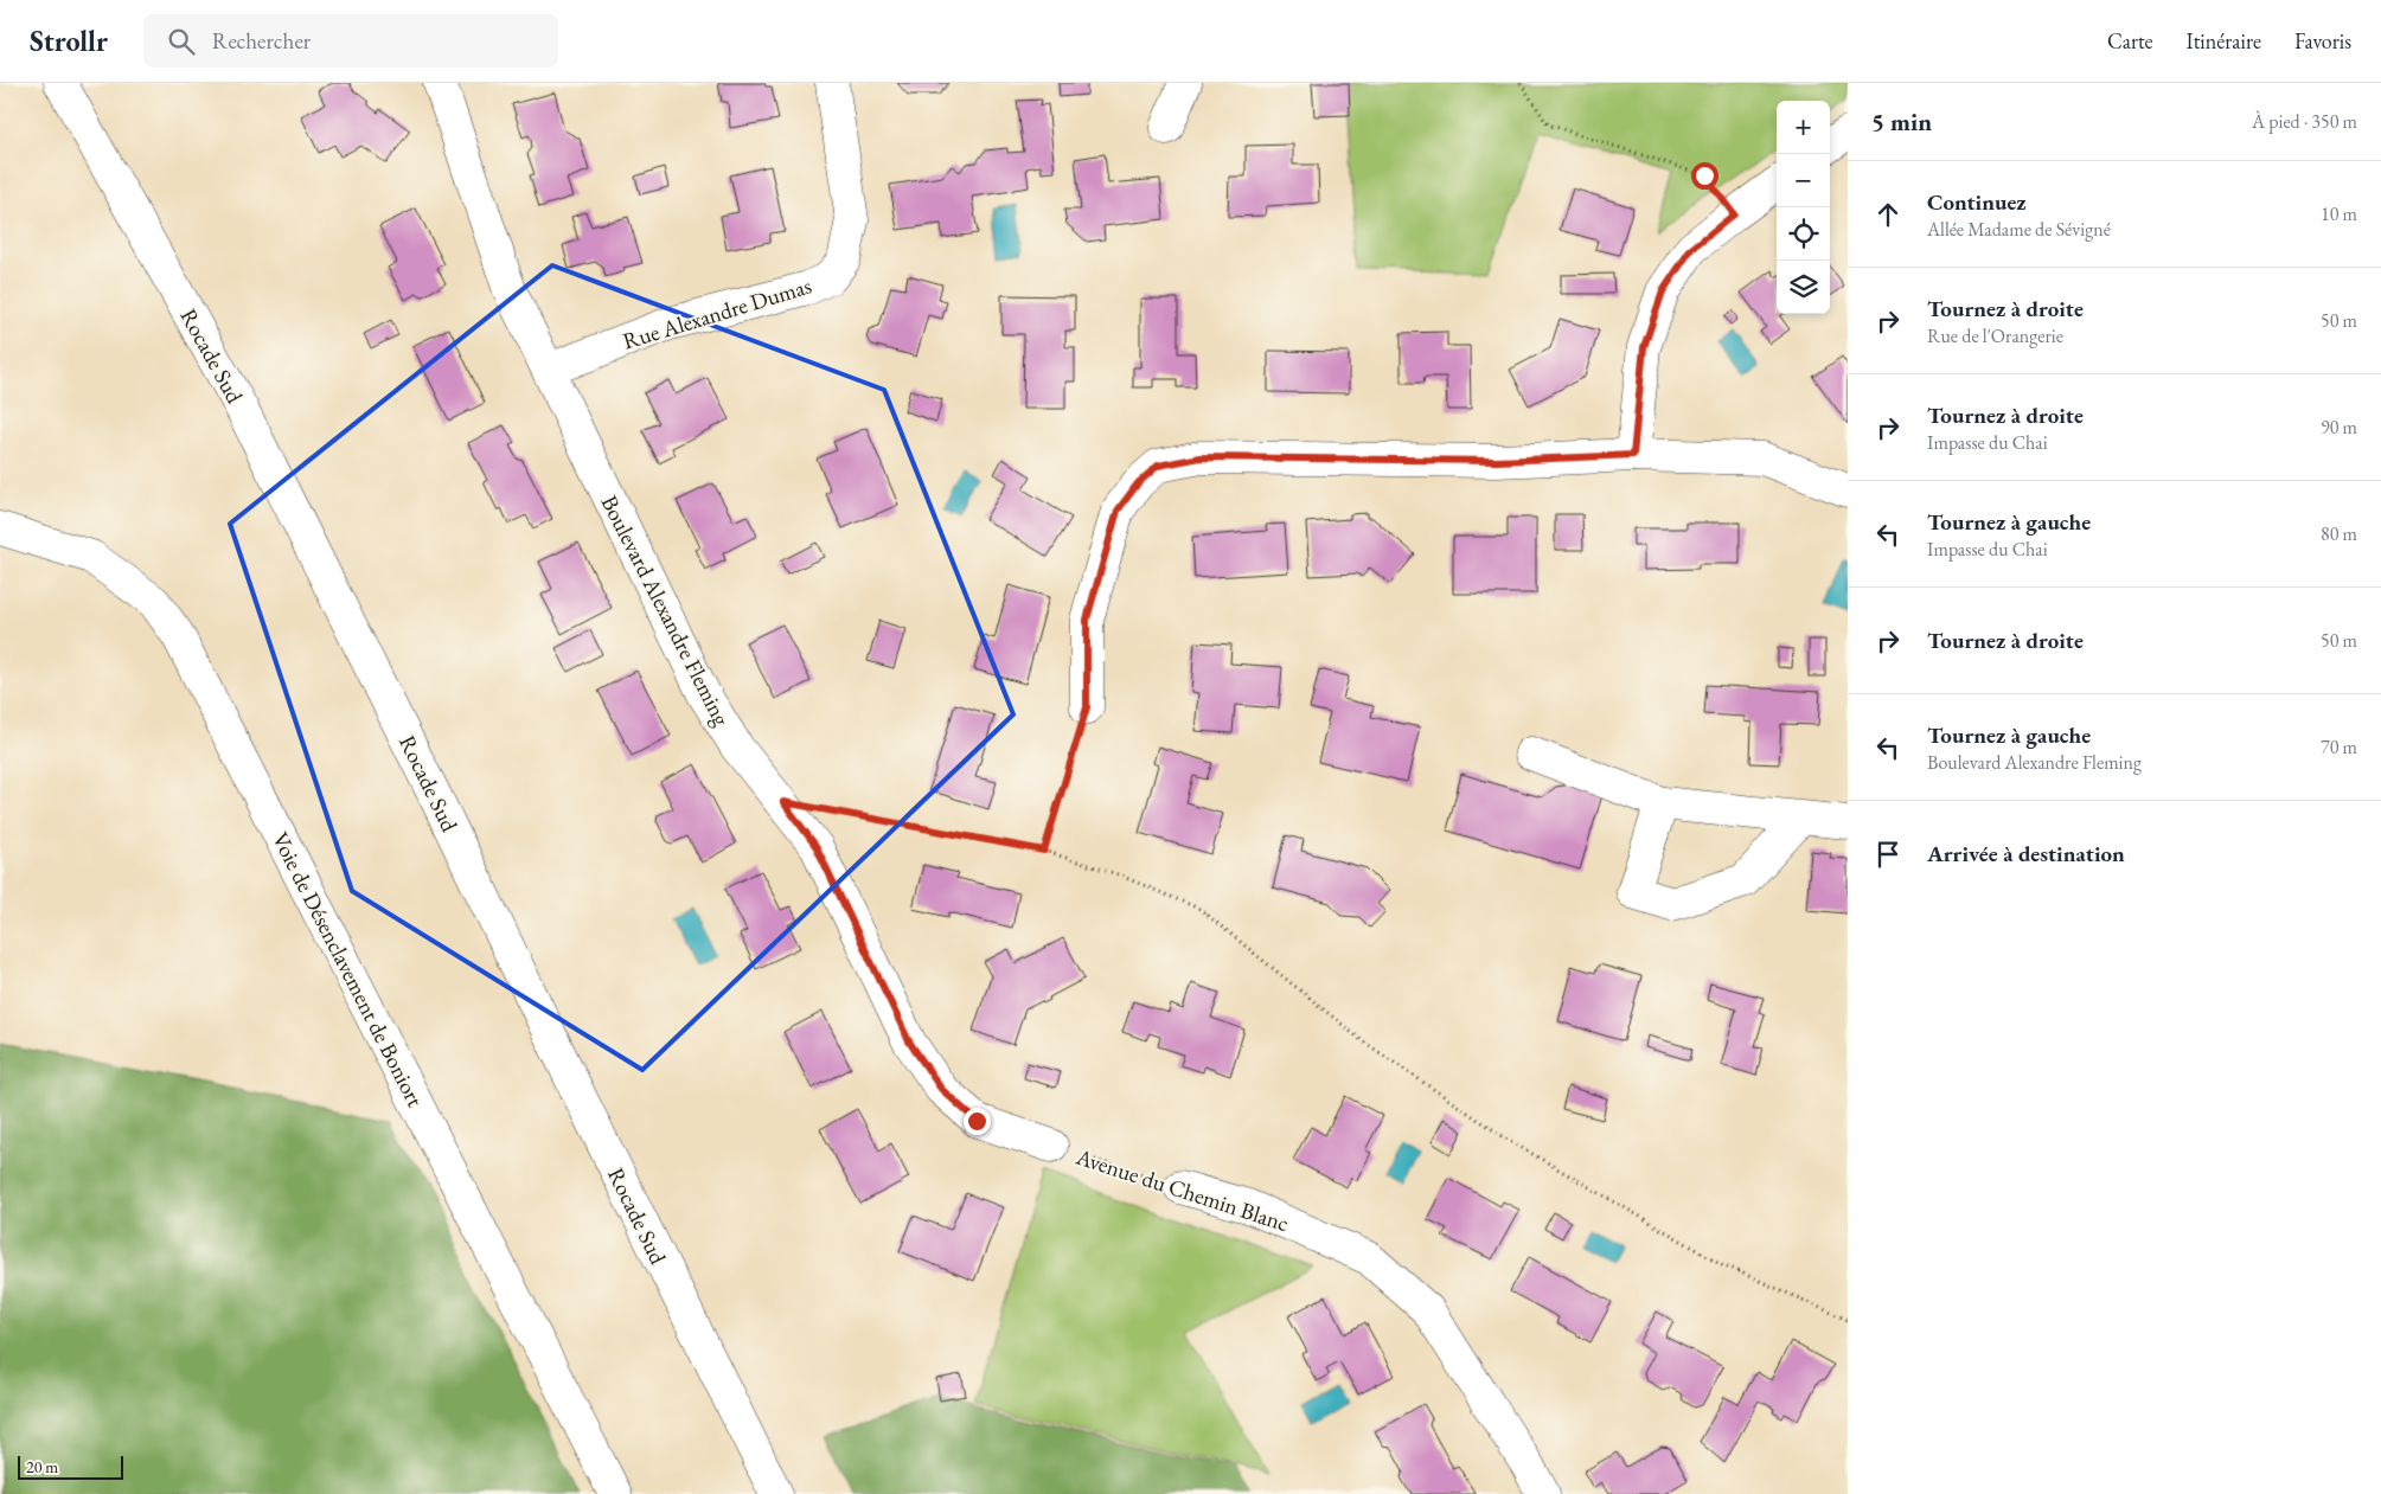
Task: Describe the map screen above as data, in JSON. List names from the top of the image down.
{
  "streets": {
    "street": [
      "Rue Alexandre Dumas",
      "Rocade Sud",
      "Boulevard Alexandre Fleming",
      "Voie de Désenclavement de Boniort",
      "Avenue du Chemin Blanc"
    ]
  },
  "crossings": [
    ["Rue Alexandre Dumas", "Boulevard Alexandre Fleming"],
    ["Boulevard Alexandre Fleming", "Avenue du Chemin Blanc"]
  ],
  "scale_bar": "20 m",
  "page": {
    "header": "Strollr",
    "search": "Rechercher",
    "nav": ["Carte", "Itinéraire", "Favoris"],
    "heading": ["5 min", "À pied · 350 m"],
    "map_buttons": ["+", "−"],
    "list": [
      ["Continuez", "Allée Madame de Sévigné", "10 m"],
      ["Tournez à droite", "Rue de l'Orangerie", "50 m"],
      ["Tournez à droite", "Impasse du Chai", "90 m"],
      ["Tournez à gauche", "Impasse du Chai", "80 m"],
      ["Tournez à droite", "50 m"],
      ["Tournez à gauche", "Boulevard Alexandre Fleming", "70 m"],
      "Arrivée à destination"
    ],
    "scale": "20 m"
  }
}
